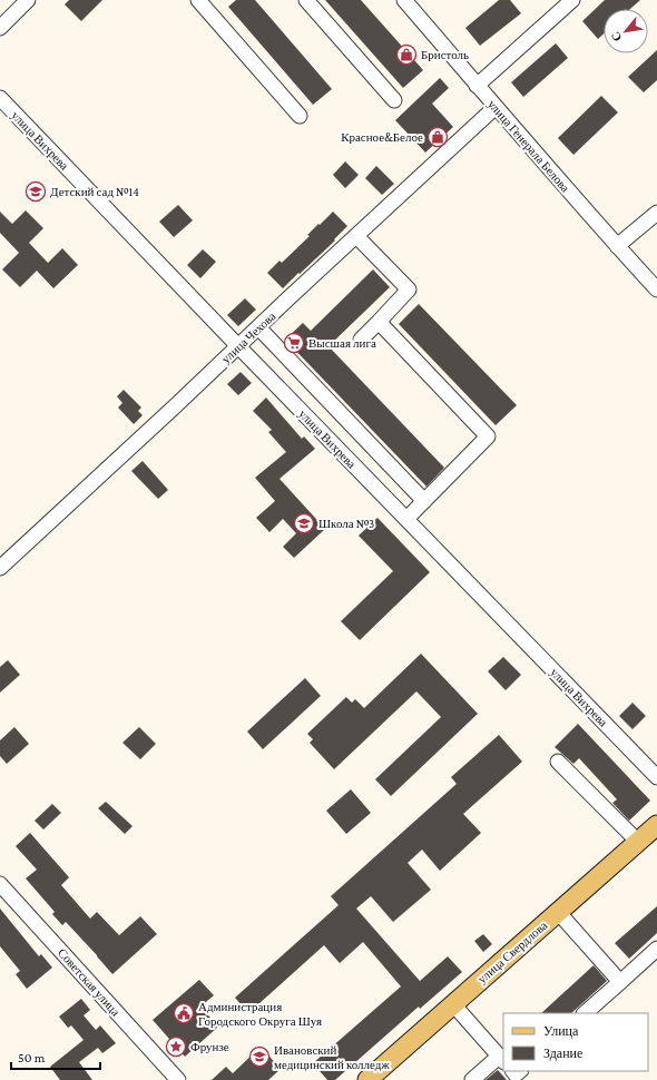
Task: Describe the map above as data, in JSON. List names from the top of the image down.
{
  "streets": {
    "main road": ["улица Свердлова"],
    "street": [
      "улица Вихрева",
      "улица Генерала Белова",
      "улица Чехова",
      "Советская улица"
    ]
  },
  "crossings": [
    ["улица Вихрева", "улица Чехова"],
    ["улица Генерала Белова", "улица Чехова"]
  ],
  "places": {
    "shop": ["Бристоль", "Красное&Белое"],
    "school or university": ["Детский сад №14", "Школа №3", "Ивановский медицинский колледж"],
    "supermarket": ["Высшая лига"],
    "public building": ["Администрация Городского Округа Шуя"],
    "place": ["Фрунзе"]
  },
  "legend": ["Улица", "Здание"],
  "scale_bar": "50 m",
  "north": "bottom left"
}
